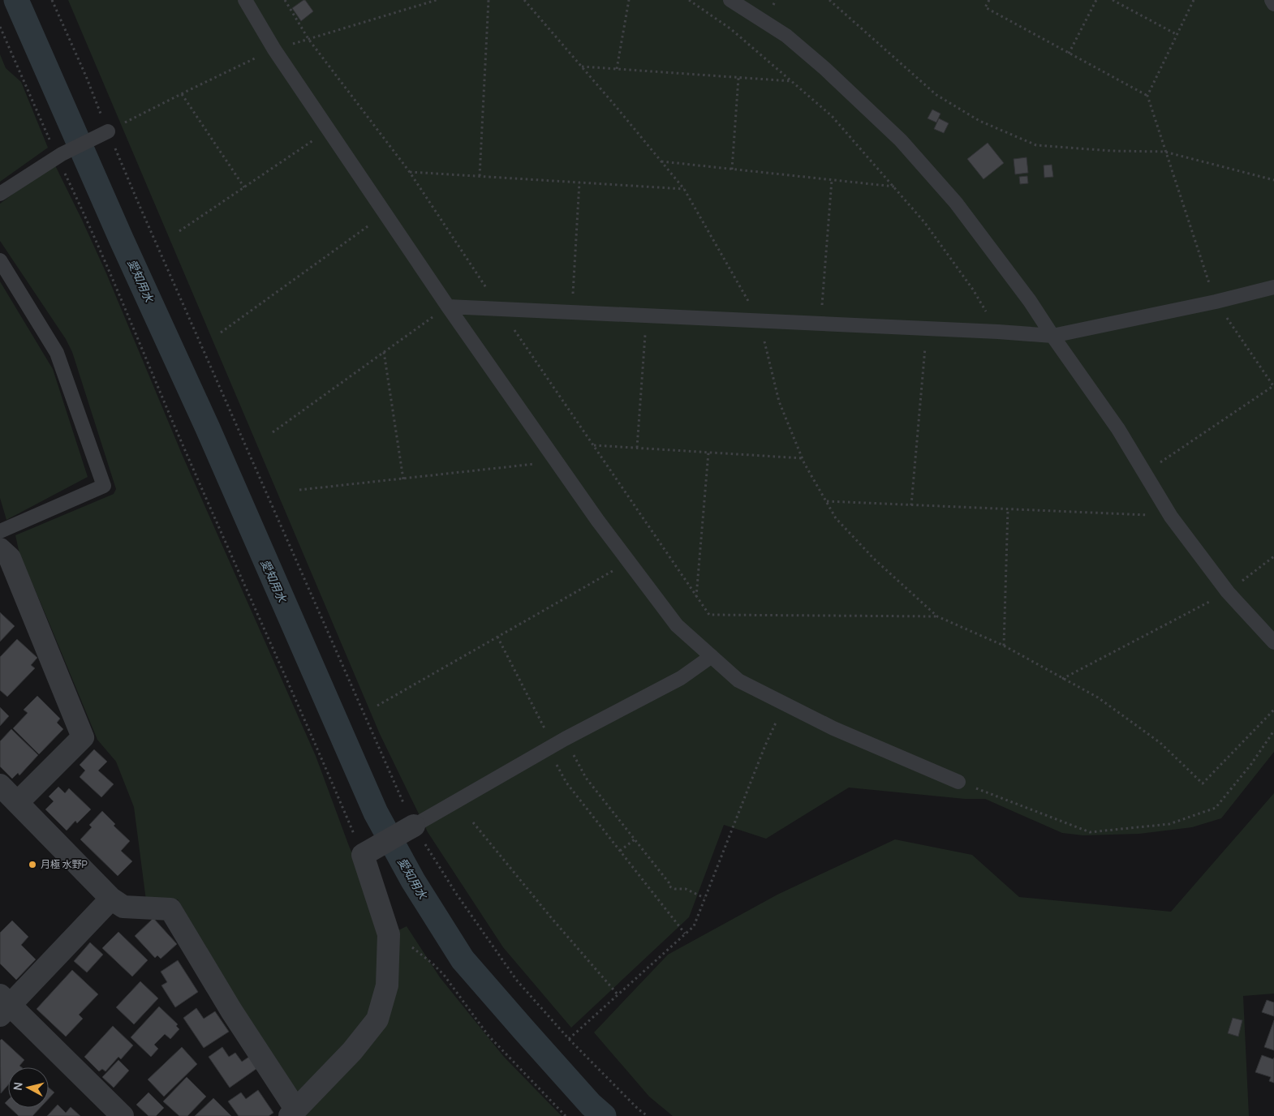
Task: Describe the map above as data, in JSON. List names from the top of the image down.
{
  "water": ["愛知用水"],
  "places": ["月極 水野P"],
  "north": "left"
}
